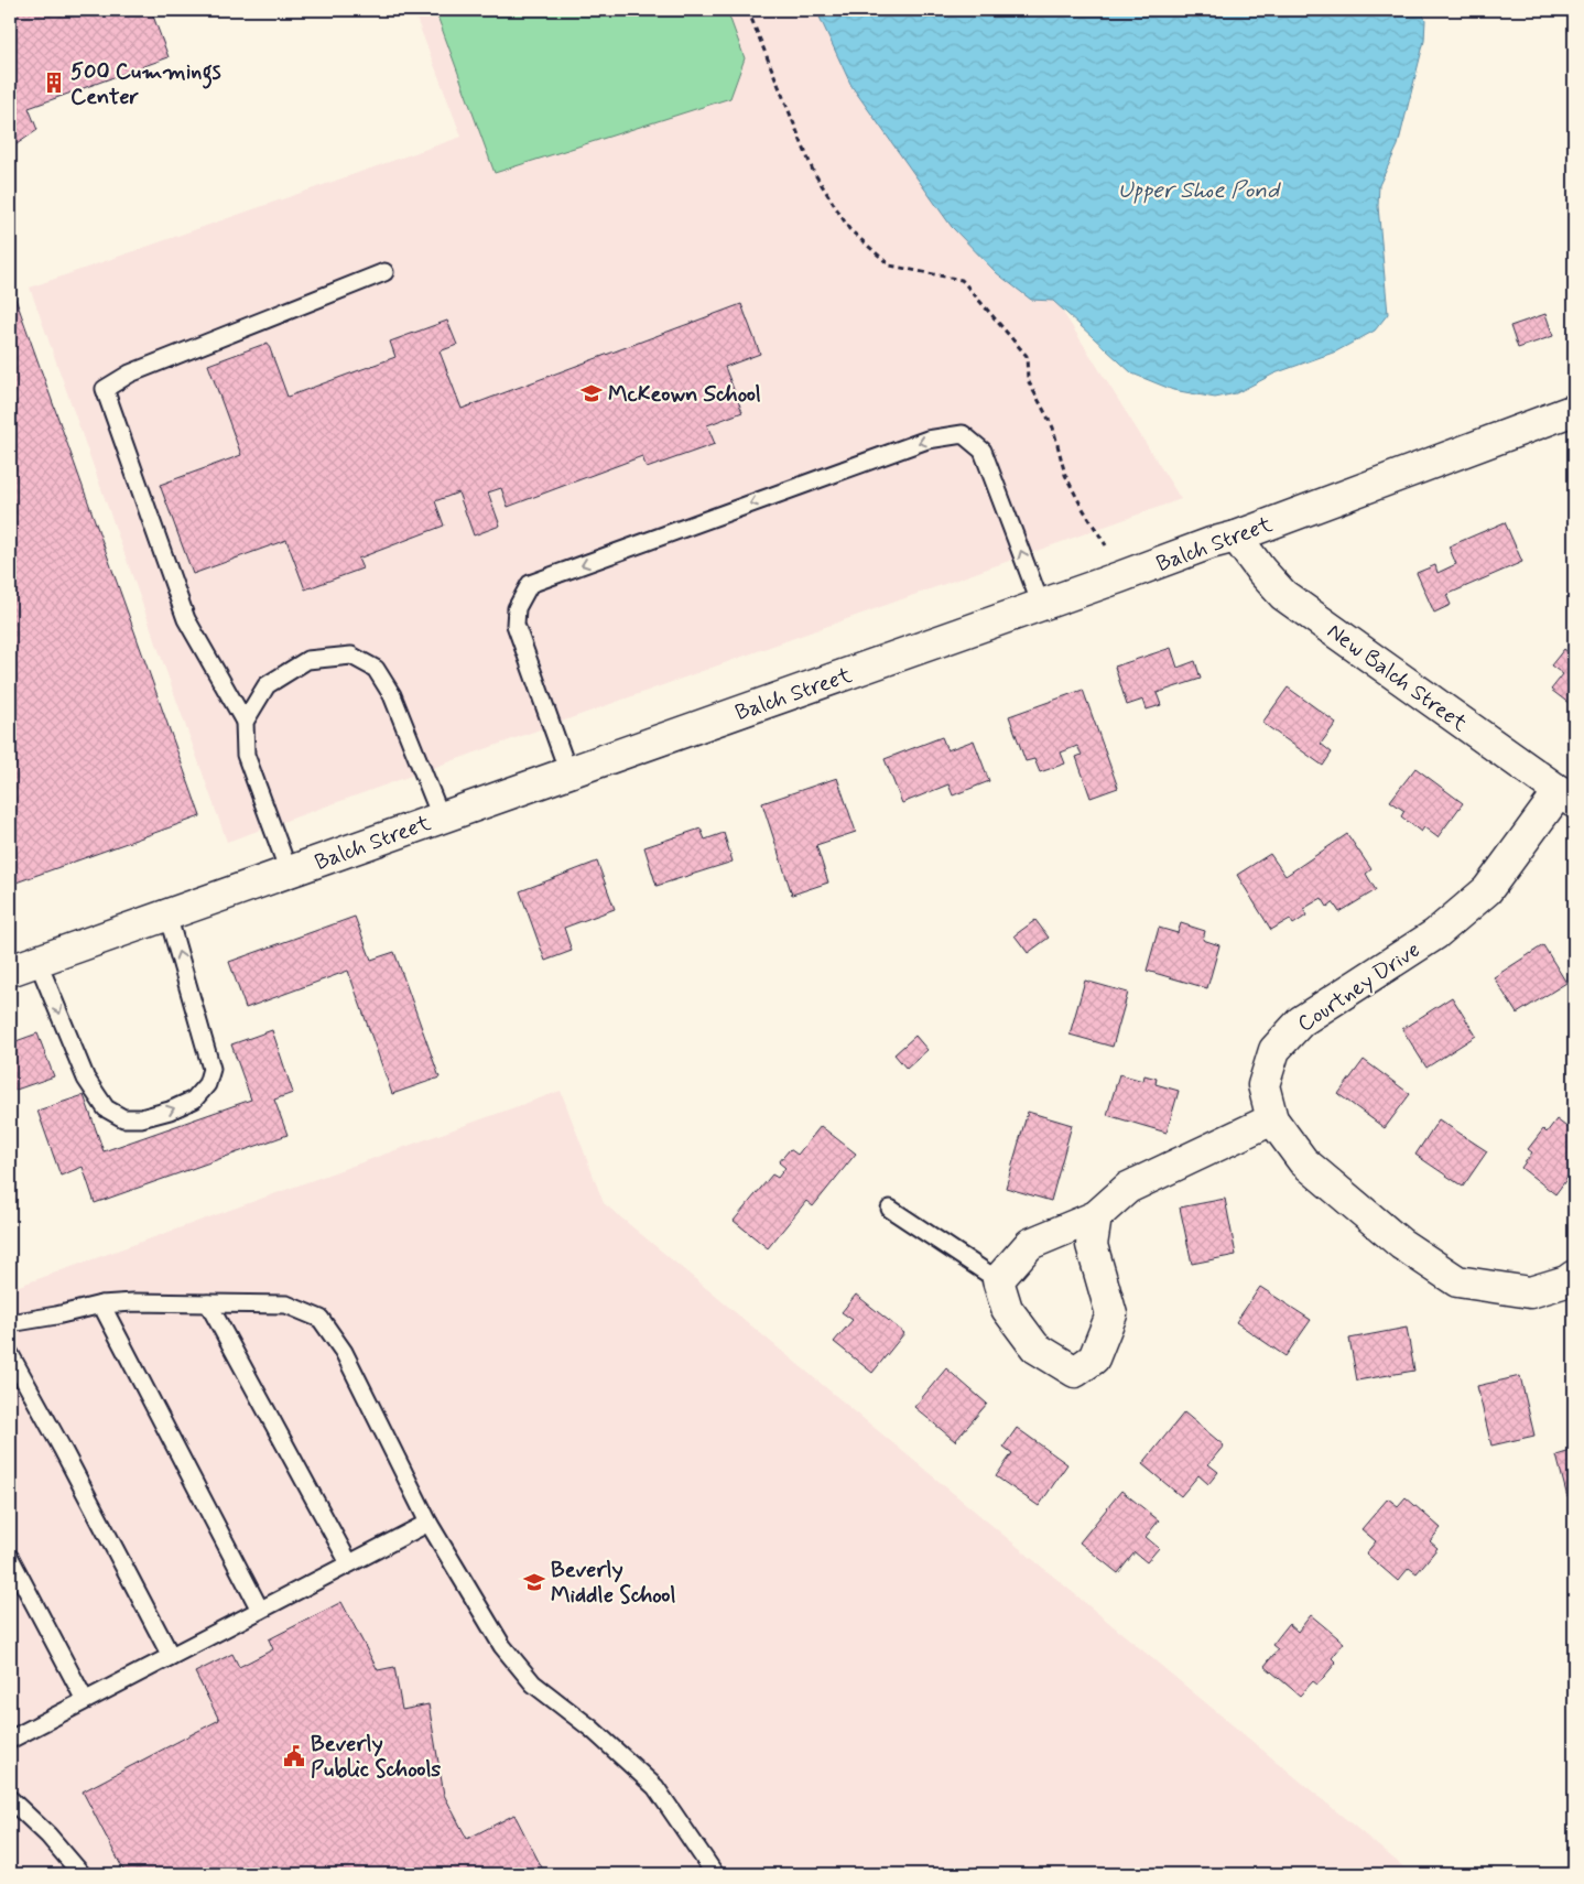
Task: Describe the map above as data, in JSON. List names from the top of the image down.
{
  "streets": {
    "street": ["Balch Street", "New Balch Street", "Courtney Drive"]
  },
  "crossings": [
    ["Balch Street", "New Balch Street"],
    ["New Balch Street", "Courtney Drive"]
  ],
  "water": ["Upper Shoe Pond"],
  "places": {
    "building": ["500 Cummings Center"],
    "school or university": ["McKeown School", "Beverly Middle School"],
    "public building": ["Beverly Public Schools"]
  }
}
